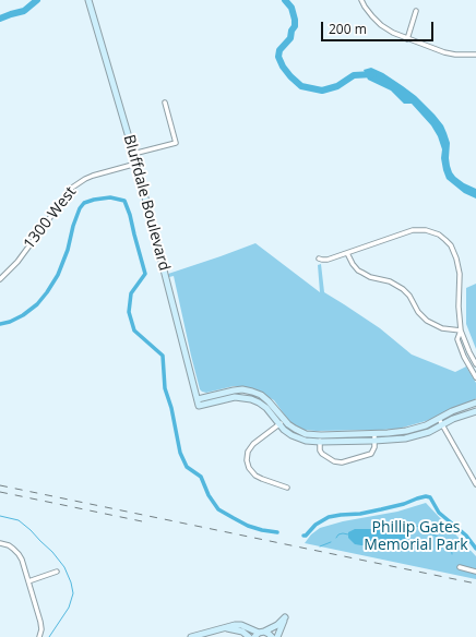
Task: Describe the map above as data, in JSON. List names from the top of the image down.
{
  "streets": {
    "street": ["Bluffdale Boulevard", "1300 West"]
  },
  "crossings": [
    ["Bluffdale Boulevard", "1300 West"]
  ],
  "parks": ["Phillip Gates Memorial Park"],
  "scale_bar": "200 m"
}
